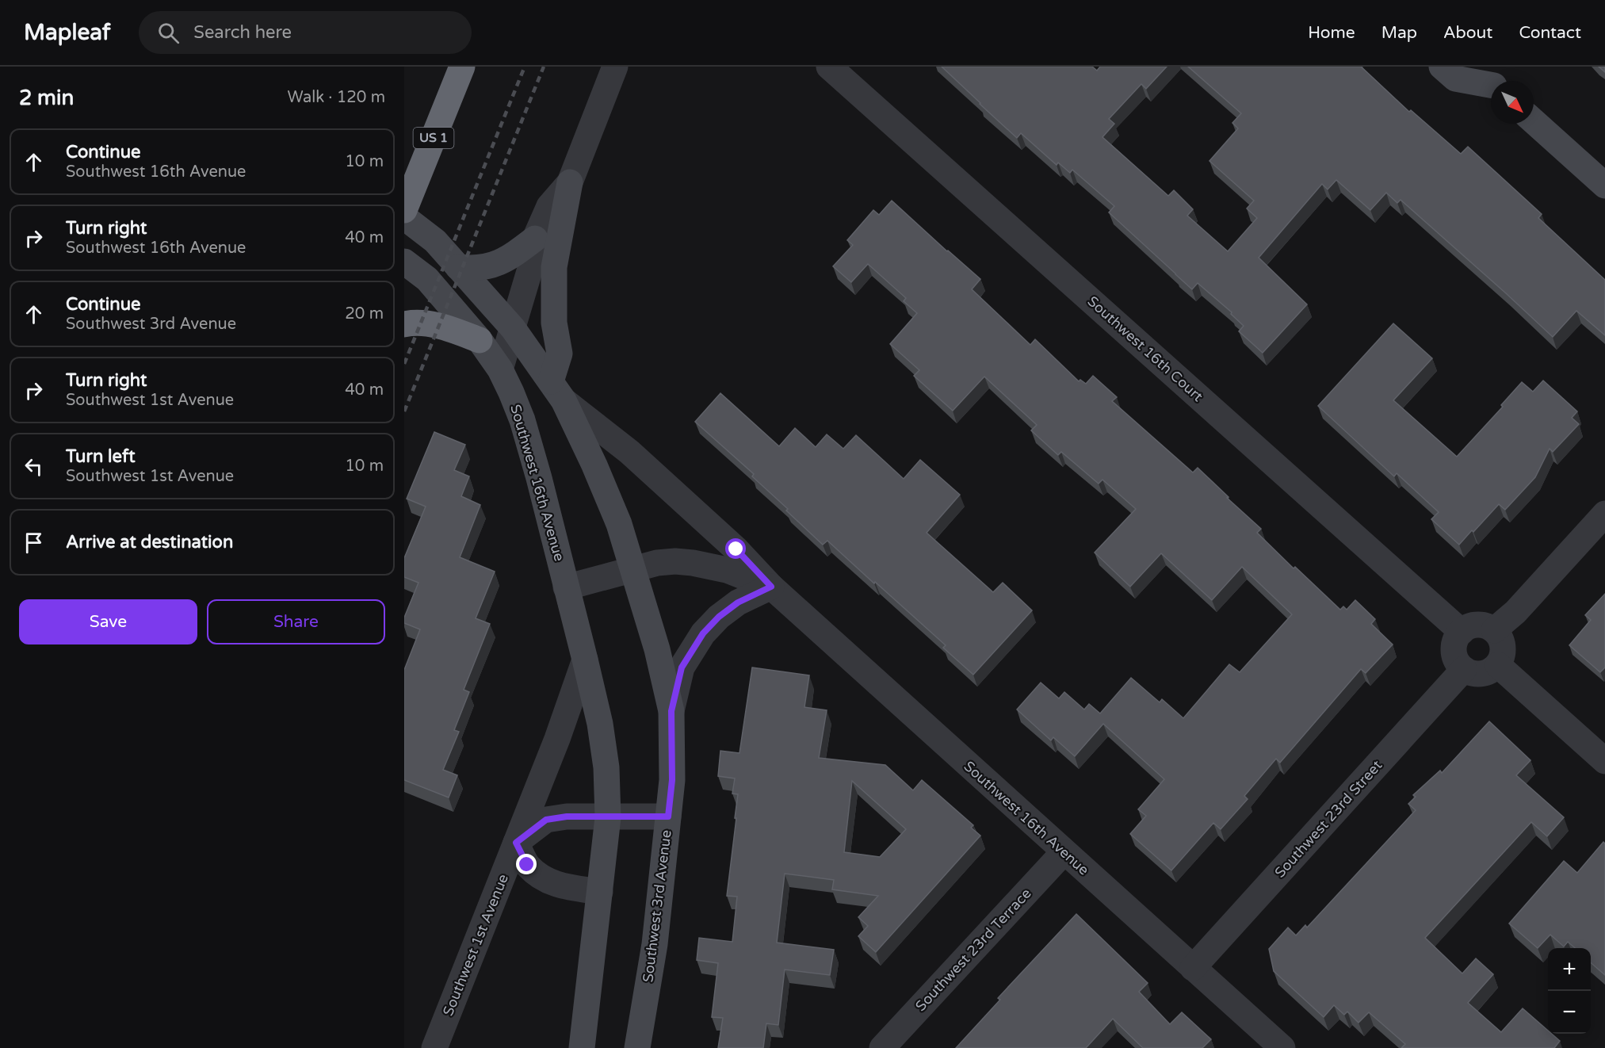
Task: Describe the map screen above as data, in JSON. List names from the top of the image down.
{
  "streets": {
    "highway": ["US 1"],
    "main road": ["Southwest 16th Avenue", "Southwest 3rd Avenue"],
    "street": [
      "Southwest 16th Court",
      "Southwest 23rd Street",
      "Southwest 1st Avenue",
      "Southwest 23rd Terrace"
    ]
  },
  "crossings": [
    ["Southwest 16th Court", "Southwest 23rd Street"],
    ["Southwest 16th Avenue", "Southwest 23rd Street"],
    ["Southwest 16th Avenue", "Southwest 3rd Avenue"],
    ["Southwest 16th Avenue", "Southwest 23rd Terrace"]
  ],
  "north": "bottom right",
  "page": {
    "header": "Mapleaf",
    "search": "Search here",
    "nav": [
      "Home",
      "Map",
      "About",
      "Contact"
    ],
    "heading": ["2 min", "Walk · 120 m"],
    "list": [
      ["Continue", "Southwest 16th Avenue", "10 m"],
      ["Turn right", "Southwest 16th Avenue", "40 m"],
      ["Continue", "Southwest 3rd Avenue", "20 m"],
      ["Turn right", "Southwest 1st Avenue", "40 m"],
      ["Turn left", "Southwest 1st Avenue", "10 m"],
      "Arrive at destination"
    ],
    "buttons": ["Save", "Share"],
    "map_buttons": ["+", "−"]
  }
}
